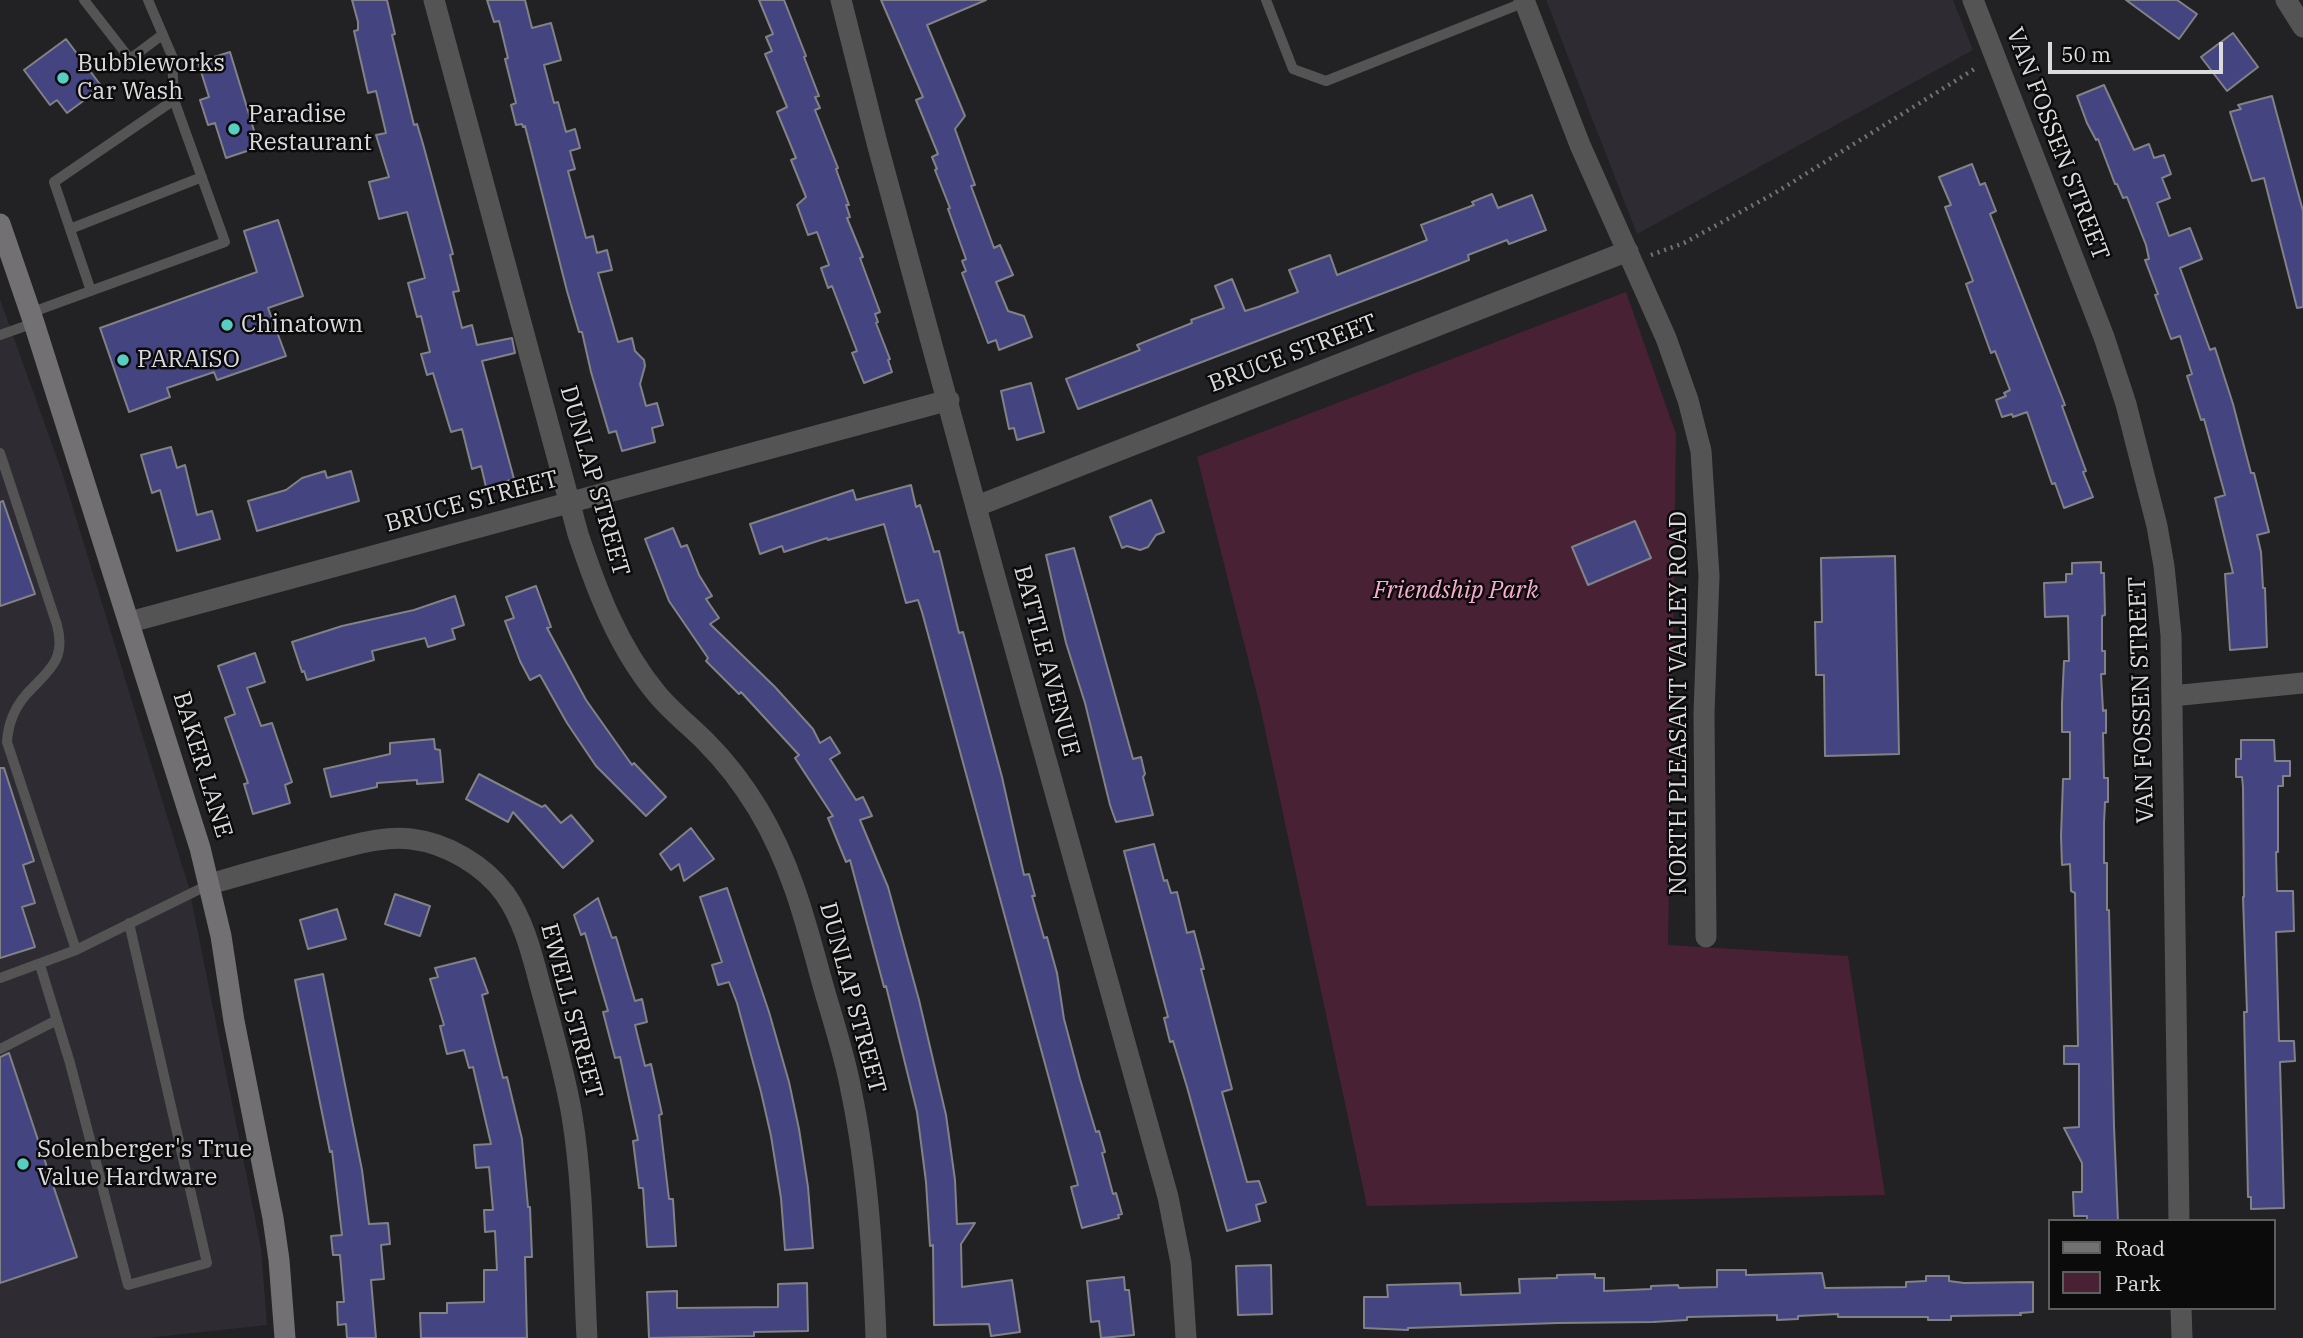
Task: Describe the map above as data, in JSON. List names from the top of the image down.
{
  "streets": {
    "street": [
      "VAN FOSSEN STREET",
      "BRUCE STREET",
      "DUNLAP STREET",
      "BATTLE AVENUE",
      "NORTH PLEASANT VALLEY ROAD",
      "BAKER LANE",
      "EWELL STREET"
    ]
  },
  "crossings": [
    ["BRUCE STREET", "DUNLAP STREET"],
    ["BRUCE STREET", "BATTLE AVENUE"],
    ["BRUCE STREET", "NORTH PLEASANT VALLEY ROAD"],
    ["BRUCE STREET", "BAKER LANE"],
    ["BAKER LANE", "EWELL STREET"]
  ],
  "parks": ["Friendship Park"],
  "places": [
    "Bubbleworks Car Wash",
    "Paradise Restaurant",
    "Chinatown",
    "PARAISO",
    "Solenberger's True Value Hardware"
  ],
  "legend": ["Road", "Park"],
  "scale_bar": "50 m"
}
